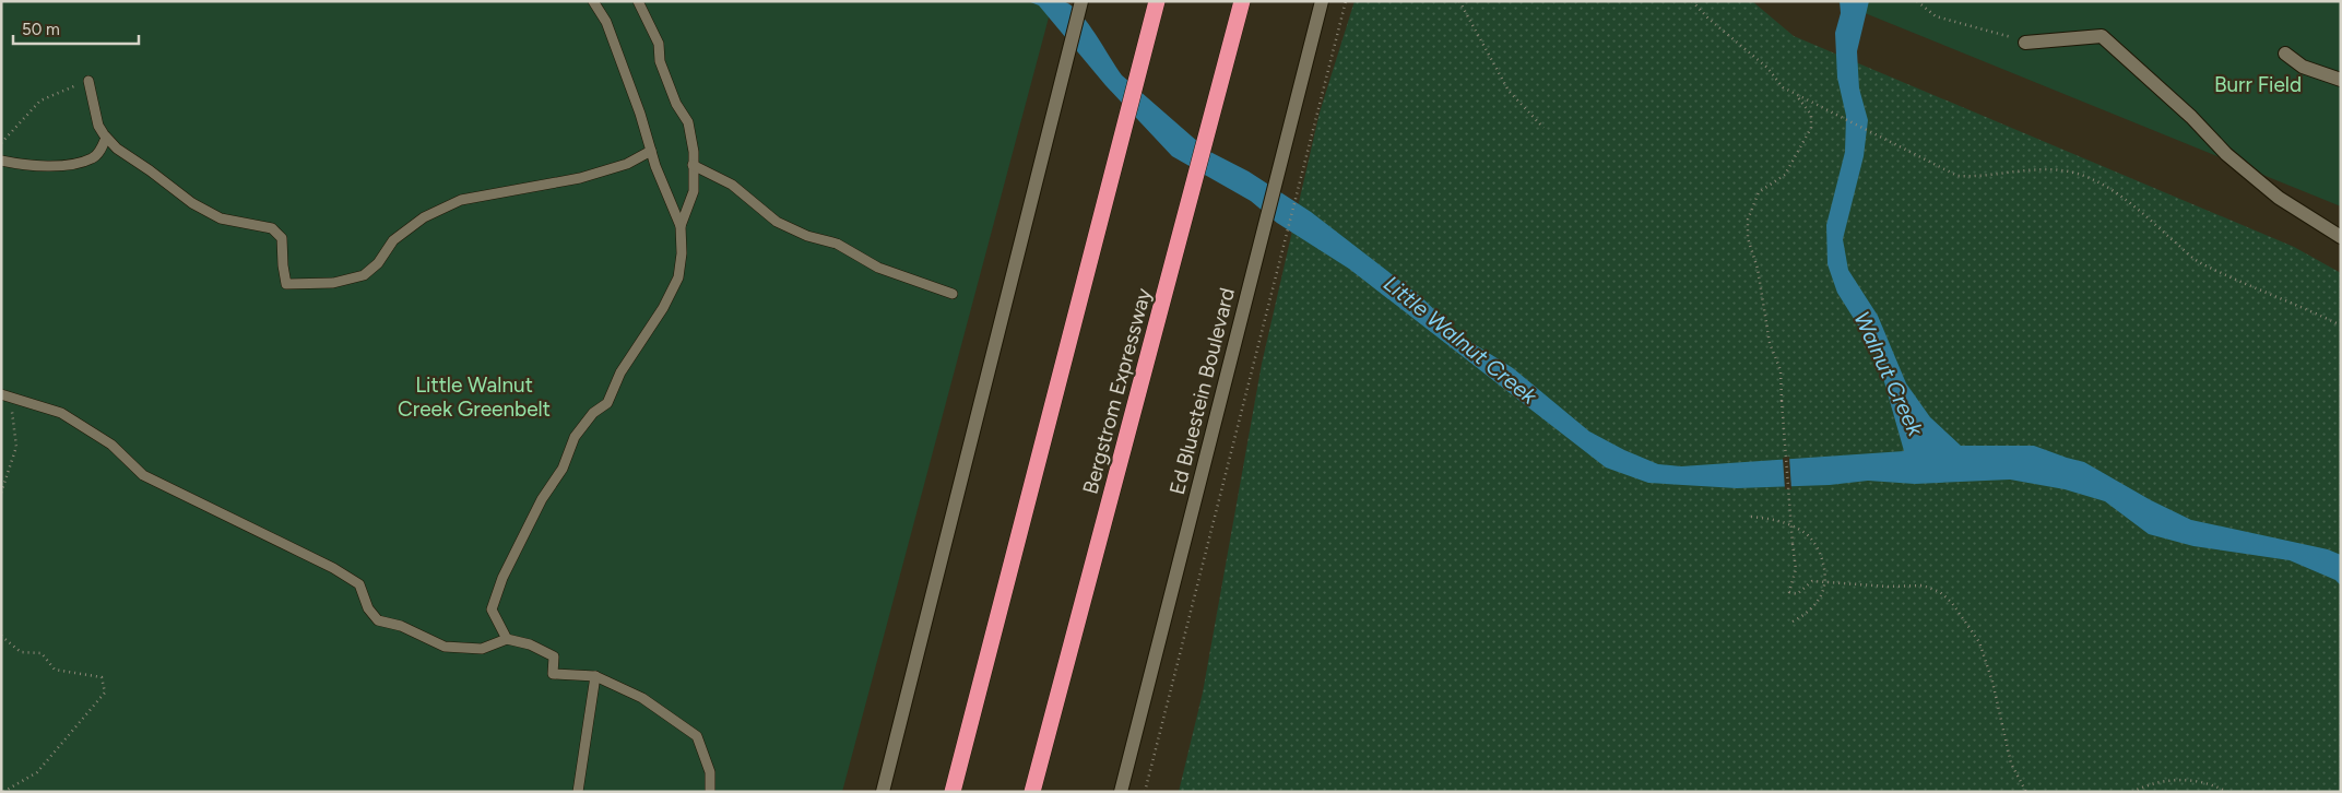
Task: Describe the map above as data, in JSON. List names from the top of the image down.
{
  "streets": {
    "highway": ["Bergstrom Expressway"],
    "main road": ["Ed Bluestein Boulevard"]
  },
  "water": ["Little Walnut Creek", "Walnut Creek"],
  "parks": ["Burr Field", "Little Walnut Creek Greenbelt"],
  "scale_bar": "50 m"
}
